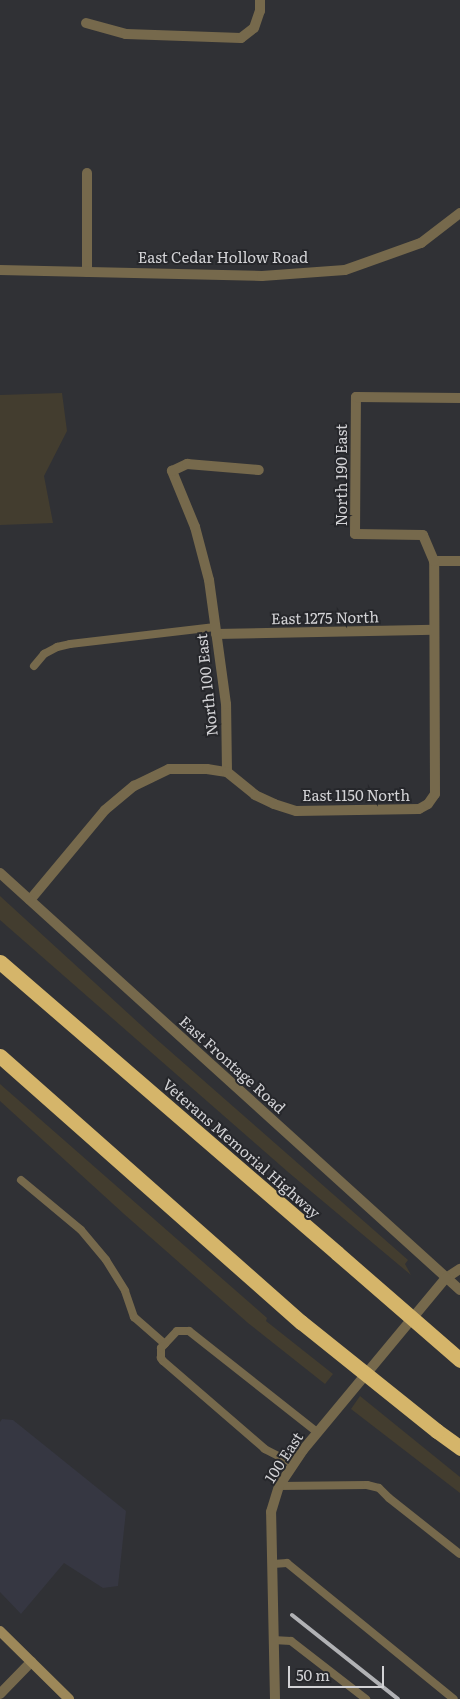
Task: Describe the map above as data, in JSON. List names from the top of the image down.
{
  "streets": {
    "highway": ["Veterans Memorial Highway"],
    "street": [
      "East Cedar Hollow Road",
      "North 190 East",
      "East 1275 North",
      "North 100 East",
      "East 1150 North",
      "East Frontage Road",
      "100 East"
    ]
  },
  "crossings": [
    ["North 190 East", "East 1275 North"],
    ["North 190 East", "East 1150 North"],
    ["East 1275 North", "North 100 East"],
    ["North 100 East", "East 1150 North"],
    ["East Frontage Road", "100 East"]
  ],
  "scale_bar": "50 m"
}
